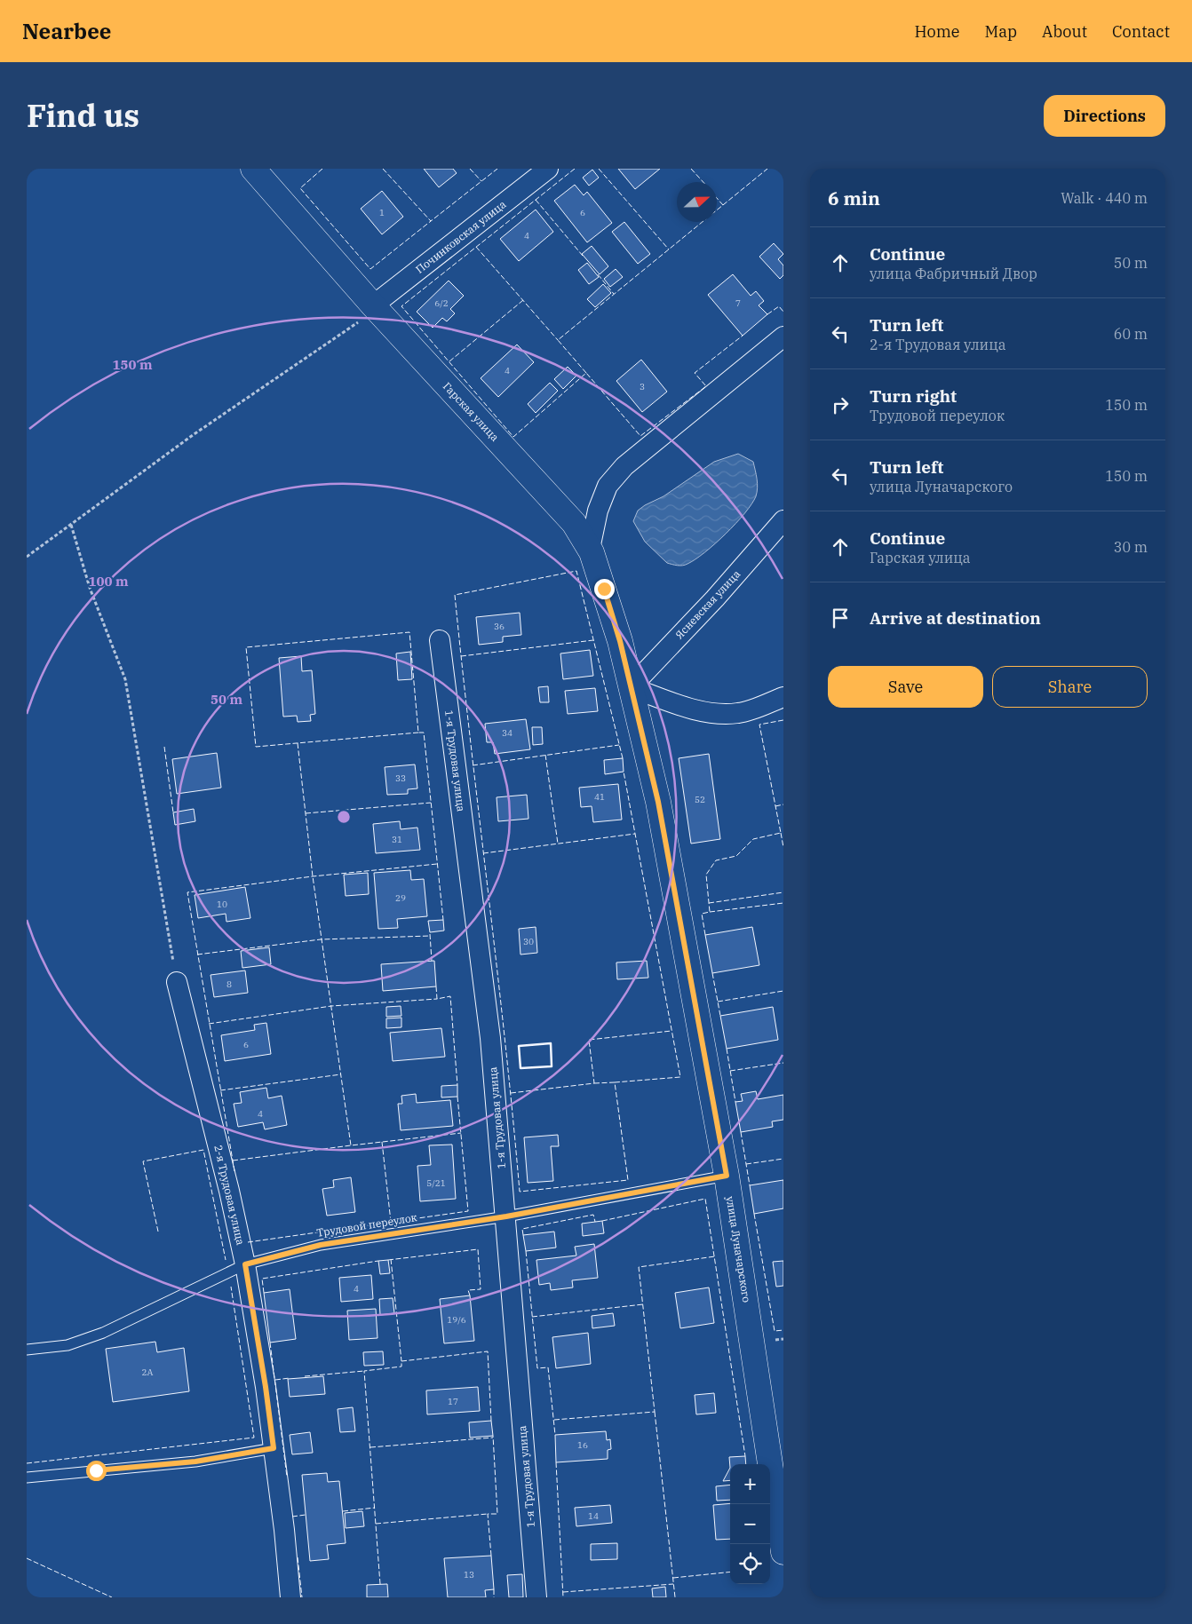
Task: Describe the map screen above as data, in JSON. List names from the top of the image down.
{
  "streets": {
    "main road": ["Гарская улица", "улица Луначарского"],
    "street": [
      "Починковская улица",
      "Ясневская улица",
      "1-я Трудовая улица",
      "2-я Трудовая улица"
    ],
    "lane": ["Трудовой переулок"]
  },
  "crossings": [
    ["Починковская улица", "Гарская улица"],
    ["Гарская улица", "Ясневская улица"],
    ["Гарская улица", "улица Луначарского"],
    ["Ясневская улица", "улица Луначарского"],
    ["1-я Трудовая улица", "Трудовой переулок"],
    ["2-я Трудовая улица", "Трудовой переулок"],
    ["Трудовой переулок", "улица Луначарского"]
  ],
  "house_numbers": [
    "1",
    "6",
    "4",
    "6/2",
    "7",
    "4",
    "3",
    "36",
    "34",
    "33",
    "41",
    "52",
    "31",
    "29",
    "10",
    "30",
    "8",
    "6",
    "4",
    "5/21",
    "4",
    "19/6",
    "2А",
    "17",
    "16",
    "14",
    "13"
  ],
  "north": "right",
  "page": {
    "header": "Nearbee",
    "nav": [
      "Home",
      "Map",
      "About",
      "Contact"
    ],
    "title": "Find us",
    "buttons": [
      "Directions",
      ["Save", "Share"]
    ],
    "heading": ["6 min", "Walk · 440 m"],
    "list": [
      ["Continue", "улица Фабричный Двор", "50 m"],
      ["Turn left", "2-я Трудовая улица", "60 m"],
      ["Turn right", "Трудовой переулок", "150 m"],
      ["Turn left", "улица Луначарского", "150 m"],
      ["Continue", "Гарская улица", "30 m"],
      "Arrive at destination"
    ],
    "map_buttons": ["+", "−"]
  },
  "rings": ["150 m", "100 m", "50 m"]
}
